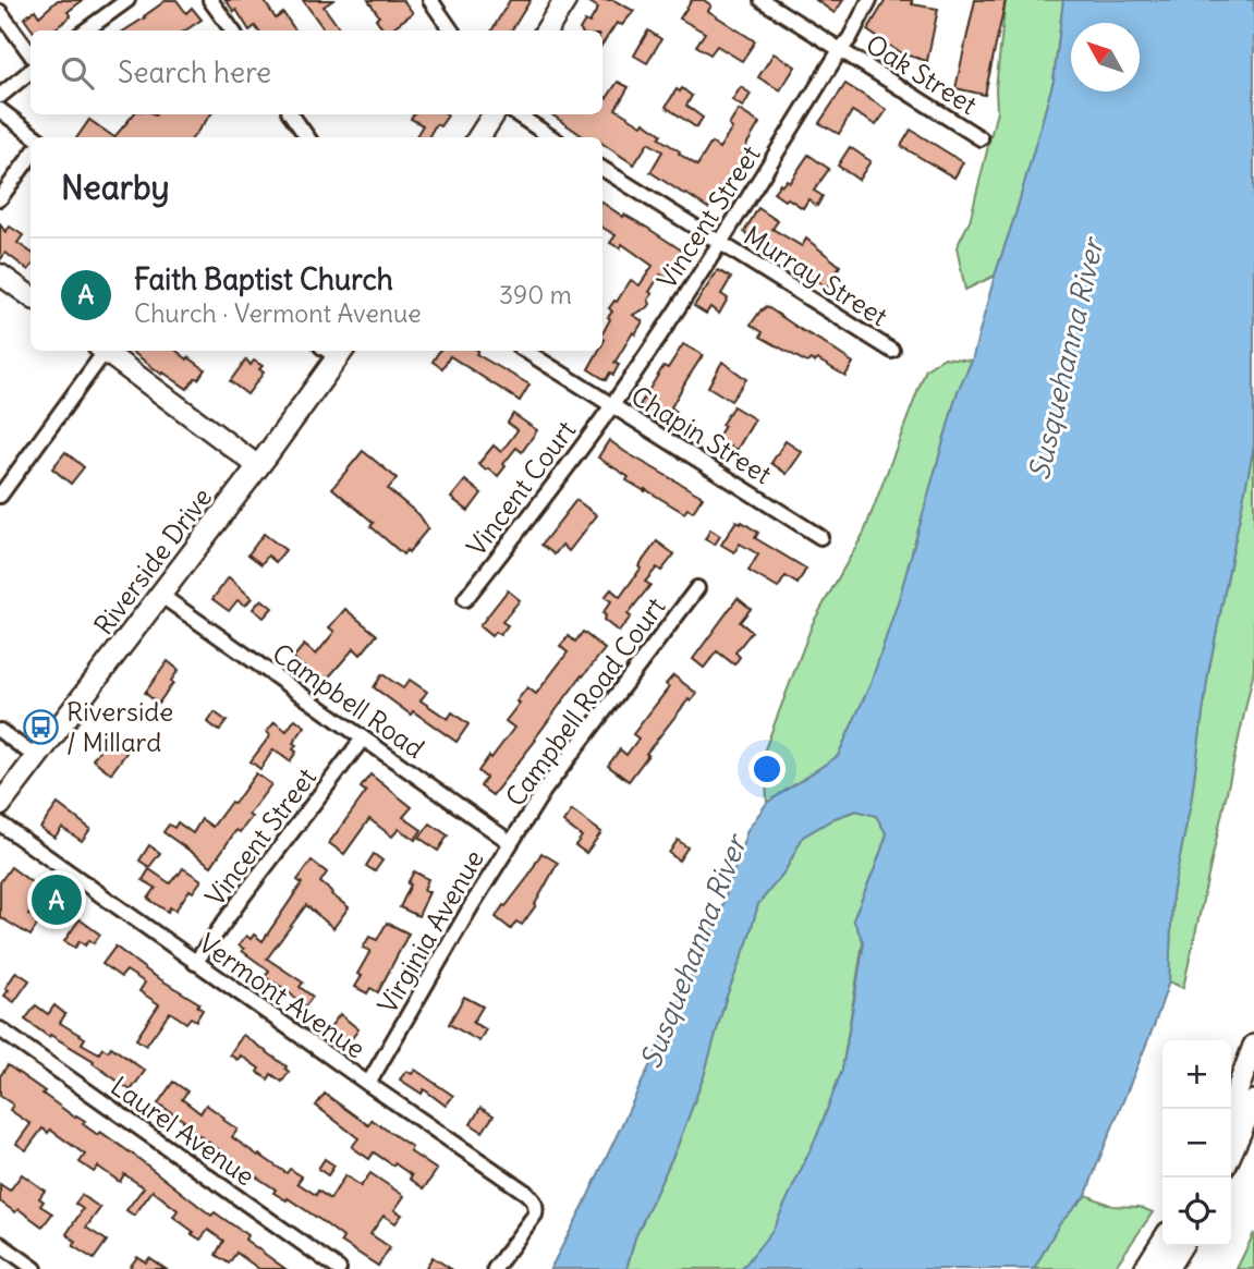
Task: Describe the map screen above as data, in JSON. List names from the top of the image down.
{
  "streets": {
    "main road": ["Riverside Drive"],
    "street": [
      "Oak Street",
      "Vincent Street",
      "Murray Street",
      "Chapin Street",
      "Vincent Court",
      "Campbell Road",
      "Campbell Road Court",
      "Virginia Avenue",
      "Vermont Avenue",
      "Laurel Avenue"
    ]
  },
  "crossings": [
    ["Oak Street", "Vincent Street"],
    ["Vincent Street", "Murray Street"],
    ["Vincent Street", "Chapin Street"],
    ["Vincent Street", "Vincent Court"],
    ["Vincent Street", "Campbell Road"],
    ["Vincent Street", "Vermont Avenue"],
    ["Chapin Street", "Vincent Court"],
    ["Riverside Drive", "Campbell Road"],
    ["Campbell Road", "Campbell Road Court"],
    ["Campbell Road", "Virginia Avenue"],
    ["Campbell Road Court", "Virginia Avenue"],
    ["Virginia Avenue", "Vermont Avenue"]
  ],
  "water": ["Susquehanna River"],
  "places": {
    "bus stop": ["Riverside / Millard"]
  },
  "north": "top left",
  "page": {
    "search": "Search here",
    "heading": "Nearby",
    "list": [
      {
        "mark": "A",
        "name": "Faith Baptist Church",
        "note": "Church · Vermont Avenue",
        "value": "390 m"
      }
    ],
    "pins": "A",
    "map_buttons": ["+", "−"]
  }
}
